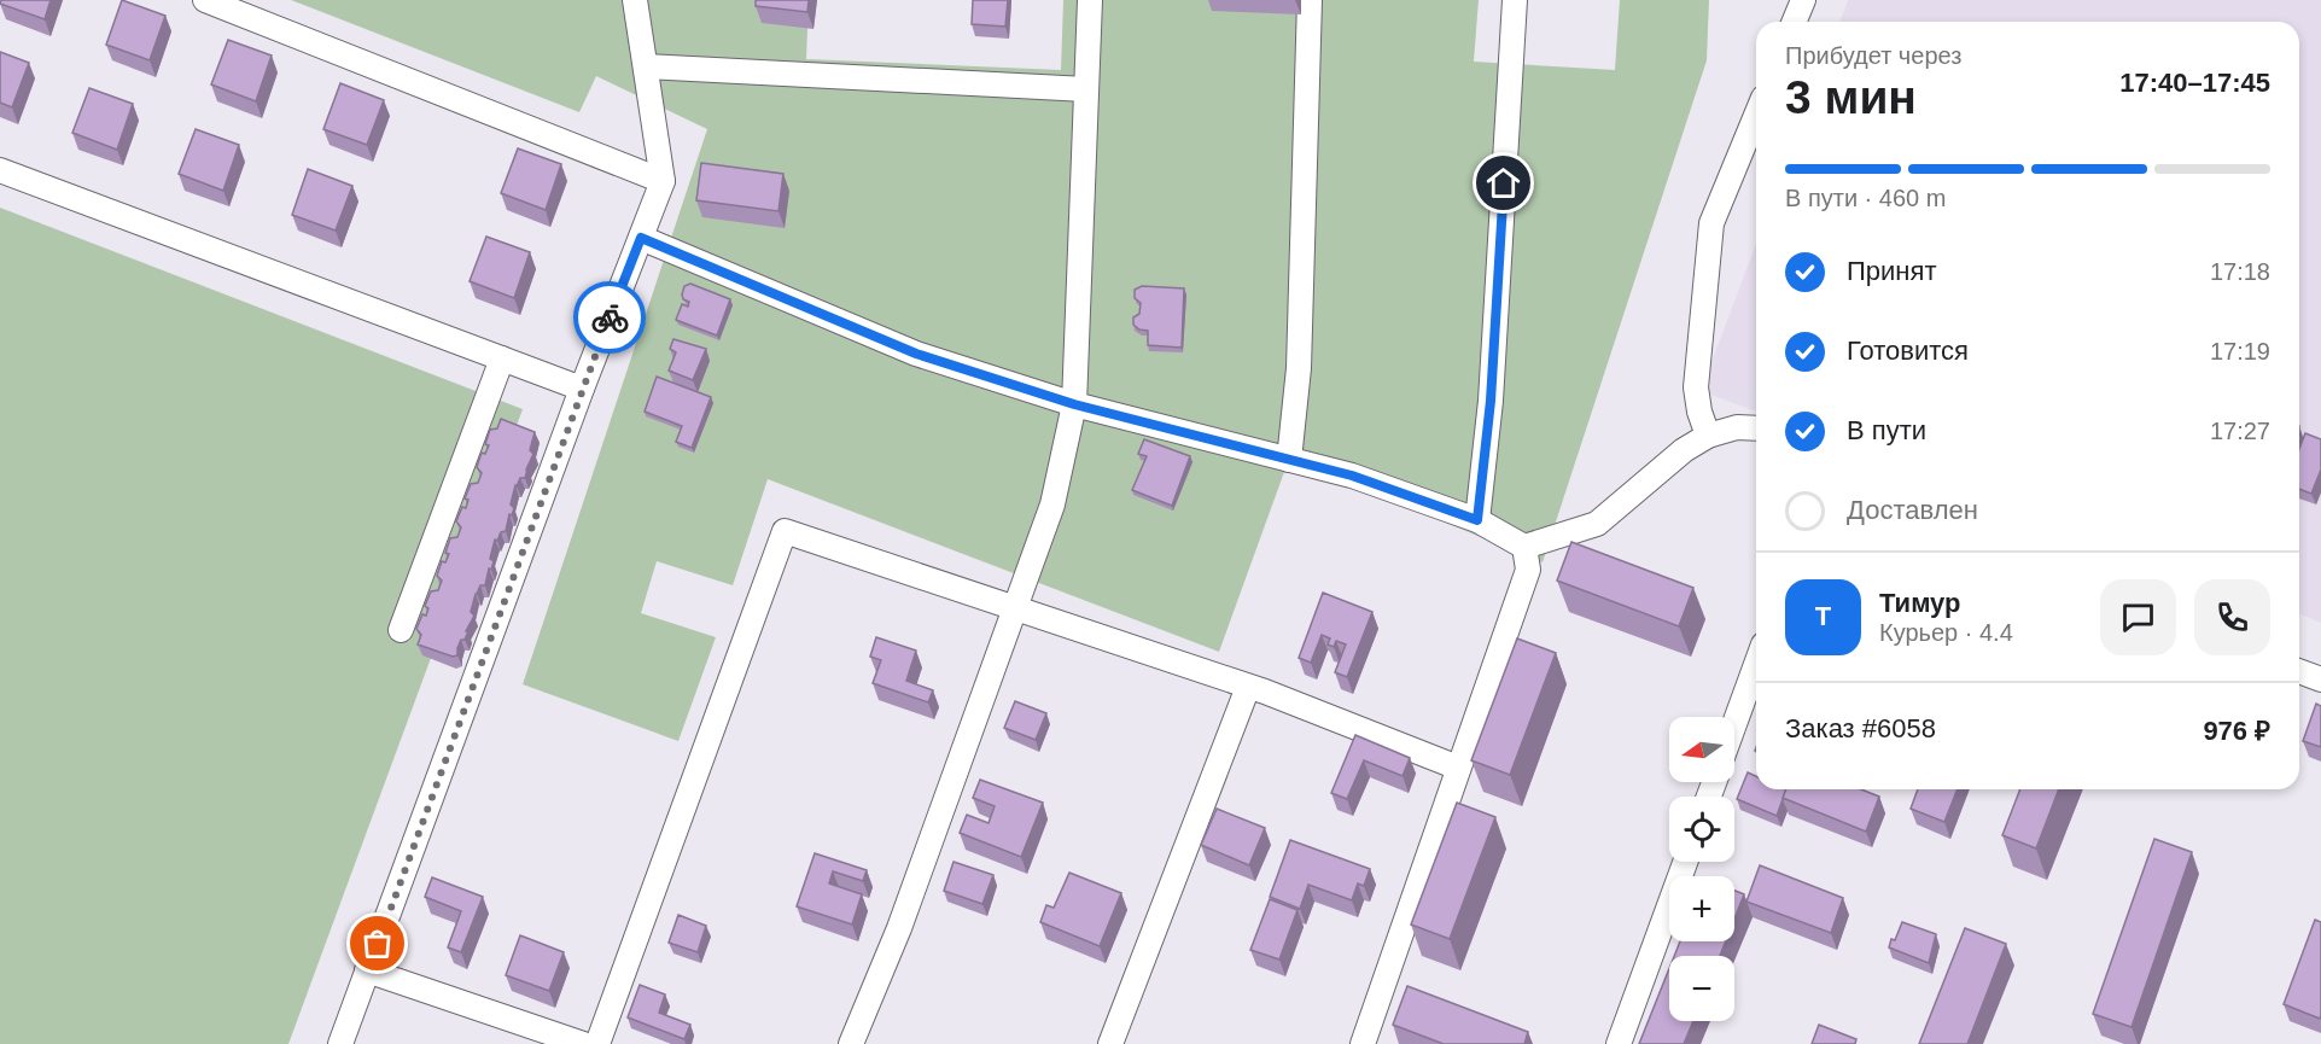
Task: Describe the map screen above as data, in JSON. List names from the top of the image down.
{
  "north": "left",
  "page": {
    "heading": ["3 мин", "Прибудет через", "17:40–17:45"],
    "panel": [
      "Тимур",
      "Курьер · 4.4",
      "Заказ #6058",
      "976 ₽"
    ],
    "bar": "В пути · 460 m",
    "list": [
      ["Принят", "17:18"],
      ["Готовится", "17:19"],
      ["В пути", "17:27"],
      "Доставлен"
    ],
    "round": "Т",
    "map_buttons": ["+", "−"]
  }
}
